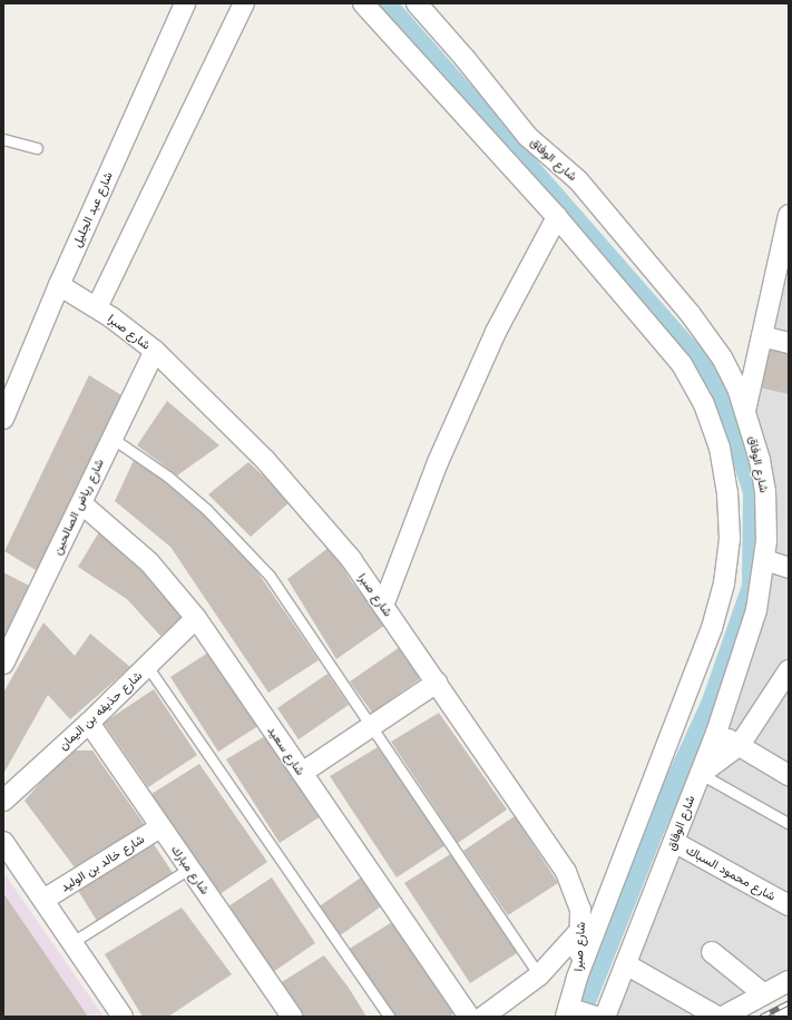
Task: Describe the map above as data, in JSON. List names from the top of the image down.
{
  "streets": {
    "street": [
      "شارع الوفاق",
      "شارع عبد الجليل",
      "شارع صبرا",
      "شارع رياض الصالحين",
      "شارع حذيفه بن اليمان",
      "شارع سعيد",
      "شارع خالد بن الوليد",
      "شارع مبارك",
      "شارع محمود السباك"
    ]
  },
  "crossings": [
    ["شارع الوفاق", "شارع محمود السباك"],
    ["شارع عبد الجليل", "شارع صبرا"],
    ["شارع صبرا", "شارع رياض الصالحين"],
    ["شارع رياض الصالحين", "شارع سعيد"],
    ["شارع حذيفه بن اليمان", "شارع سعيد"],
    ["شارع حذيفه بن اليمان", "شارع مبارك"],
    ["شارع خالد بن الوليد", "شارع مبارك"]
  ]
}
